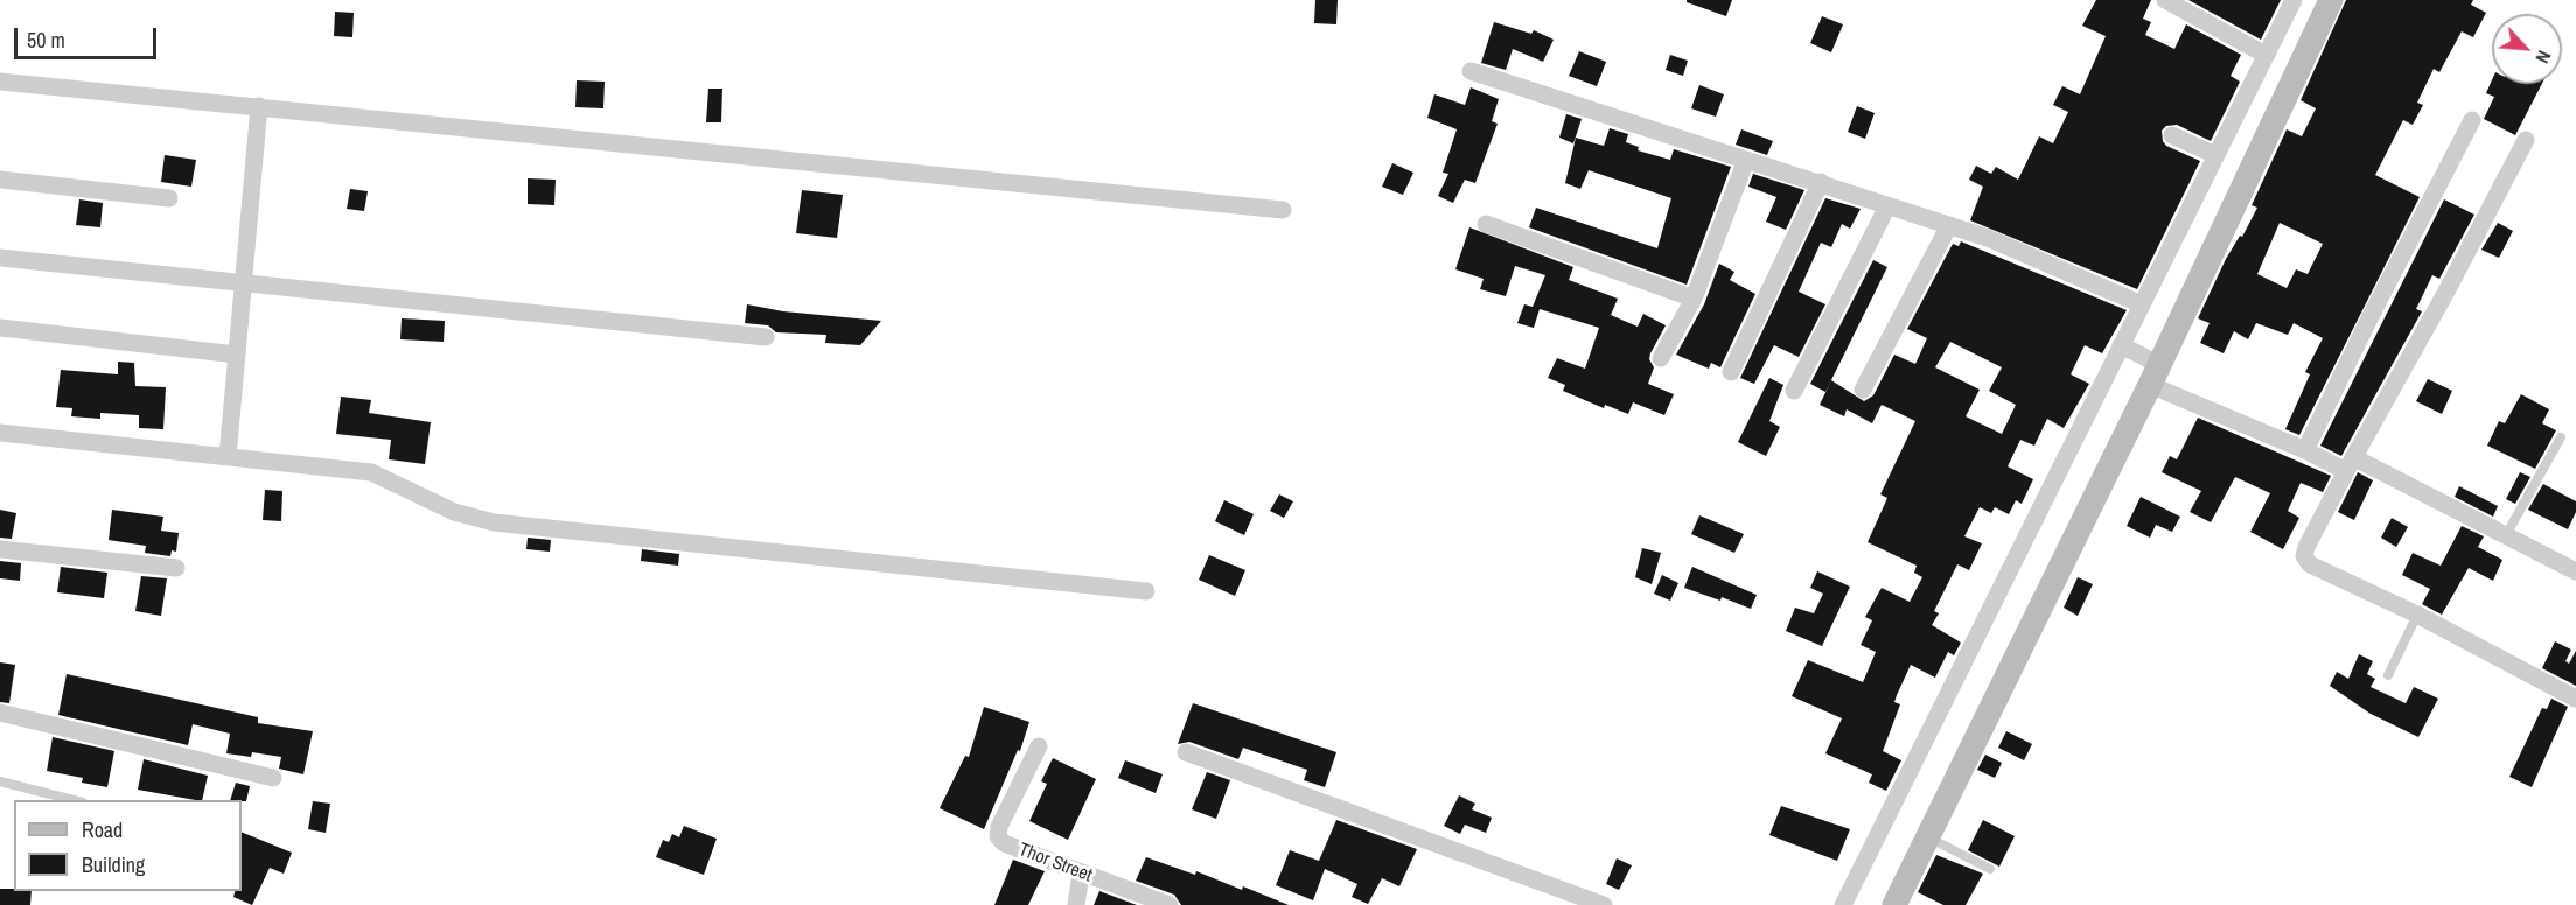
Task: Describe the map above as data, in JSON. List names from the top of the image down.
{
  "streets": {
    "street": ["Thor Street"]
  },
  "legend": ["Road", "Building"],
  "scale_bar": "50 m",
  "north": "bottom right"
}
